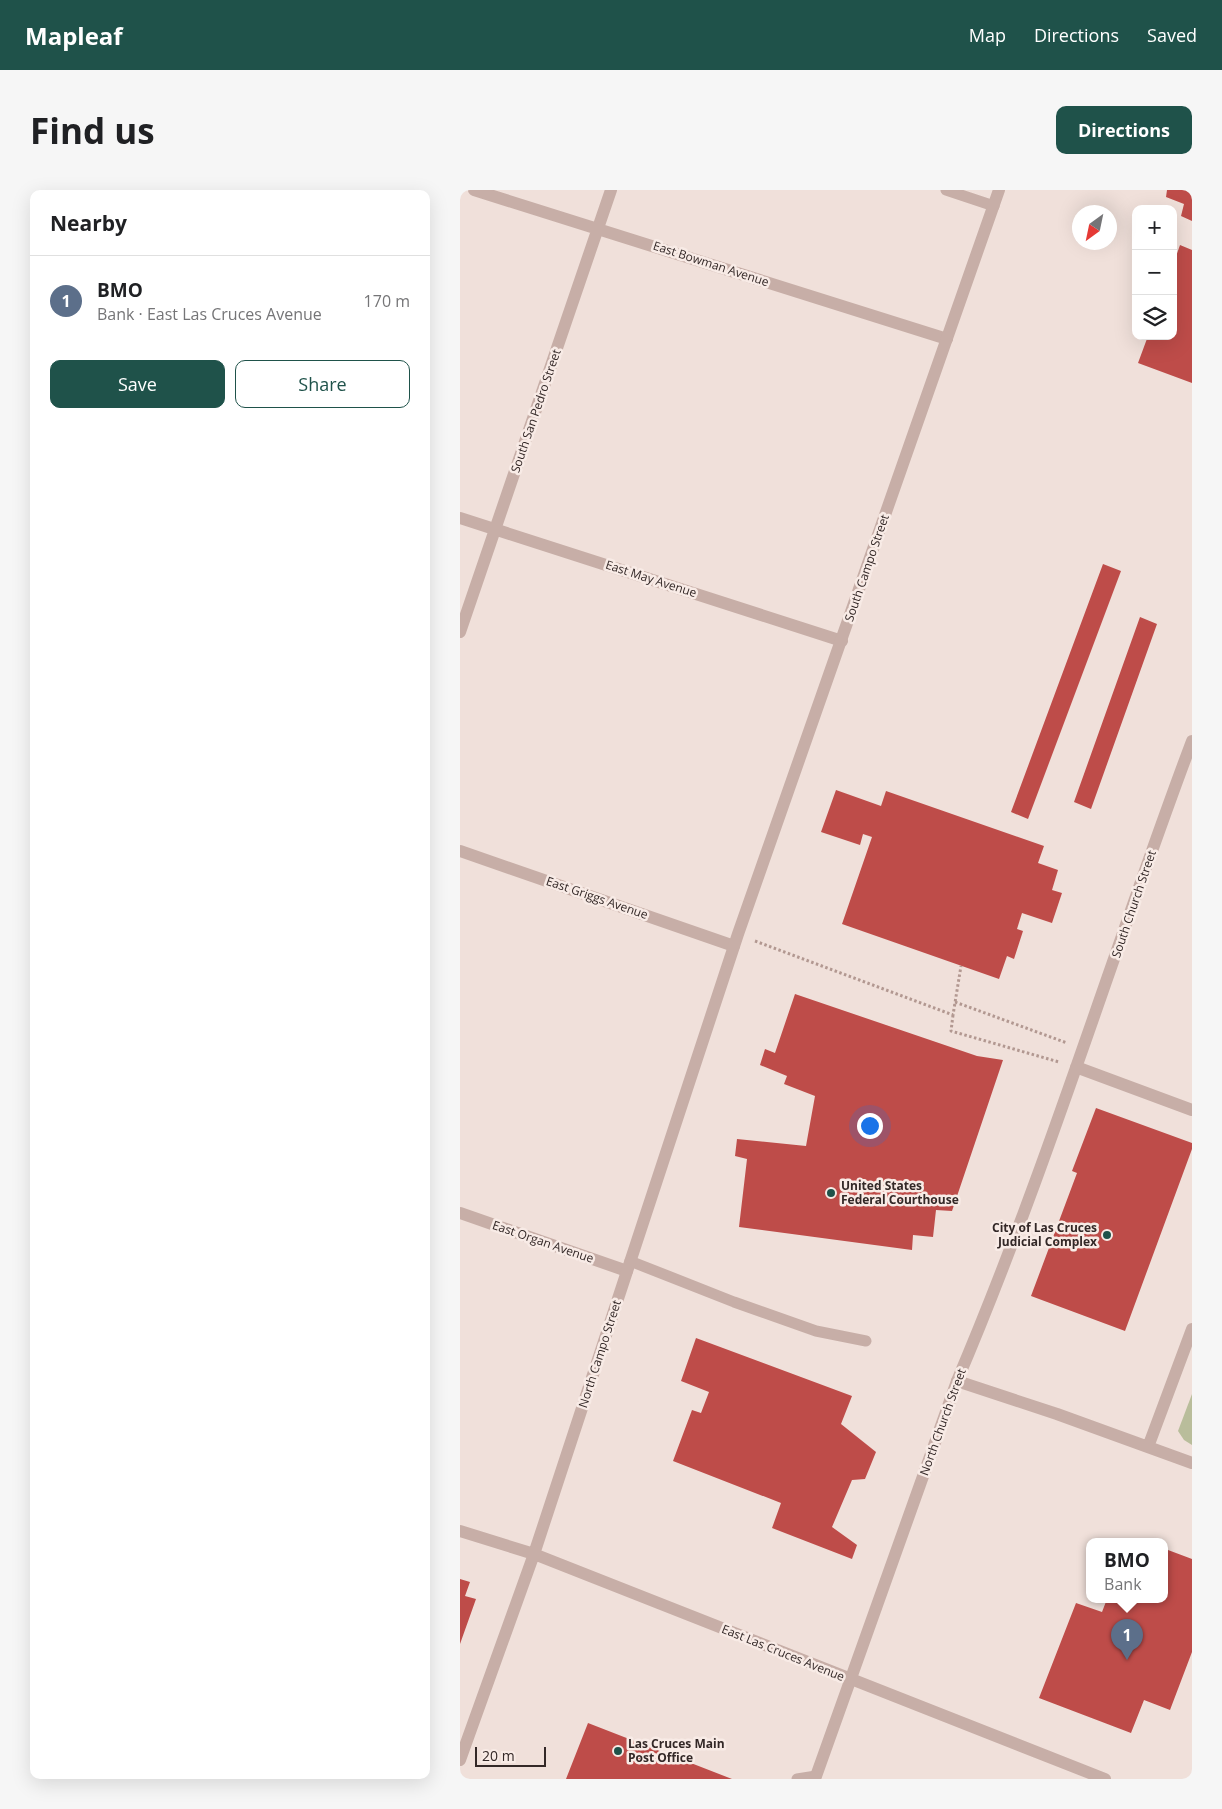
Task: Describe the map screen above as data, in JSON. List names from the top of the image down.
{
  "streets": {
    "street": [
      "East Bowman Avenue",
      "South San Pedro Street",
      "South Campo Street",
      "East May Avenue",
      "East Griggs Avenue",
      "South Church Street",
      "East Organ Avenue",
      "North Campo Street",
      "North Church Street",
      "East Las Cruces Avenue"
    ]
  },
  "crossings": [
    ["East Bowman Avenue", "South San Pedro Street"],
    ["East Bowman Avenue", "South Campo Street"],
    ["South San Pedro Street", "East May Avenue"],
    ["South Campo Street", "East May Avenue"],
    ["South Campo Street", "East Griggs Avenue"],
    ["South Campo Street", "North Campo Street"],
    ["East Griggs Avenue", "North Campo Street"],
    ["South Church Street", "North Church Street"],
    ["East Organ Avenue", "North Campo Street"],
    ["North Campo Street", "East Las Cruces Avenue"],
    ["North Church Street", "East Las Cruces Avenue"]
  ],
  "places": ["United States Federal Courthouse", "City of Las Cruces Judicial Complex", "Las Cruces Main Post Office"],
  "scale_bar": "20 m",
  "north": "bottom left",
  "page": {
    "header": "Mapleaf",
    "nav": ["Map", "Directions", "Saved"],
    "buttons": [
      "Directions",
      ["Save", "Share"]
    ],
    "title": "Find us",
    "heading": "Nearby",
    "map_buttons": ["+", "−"],
    "list": [
      {
        "mark": "1",
        "name": "BMO",
        "note": "Bank · East Las Cruces Avenue",
        "value": "170 m"
      }
    ],
    "popup": ["BMO", "Bank"],
    "pins": "1",
    "scale": "20 m"
  }
}
